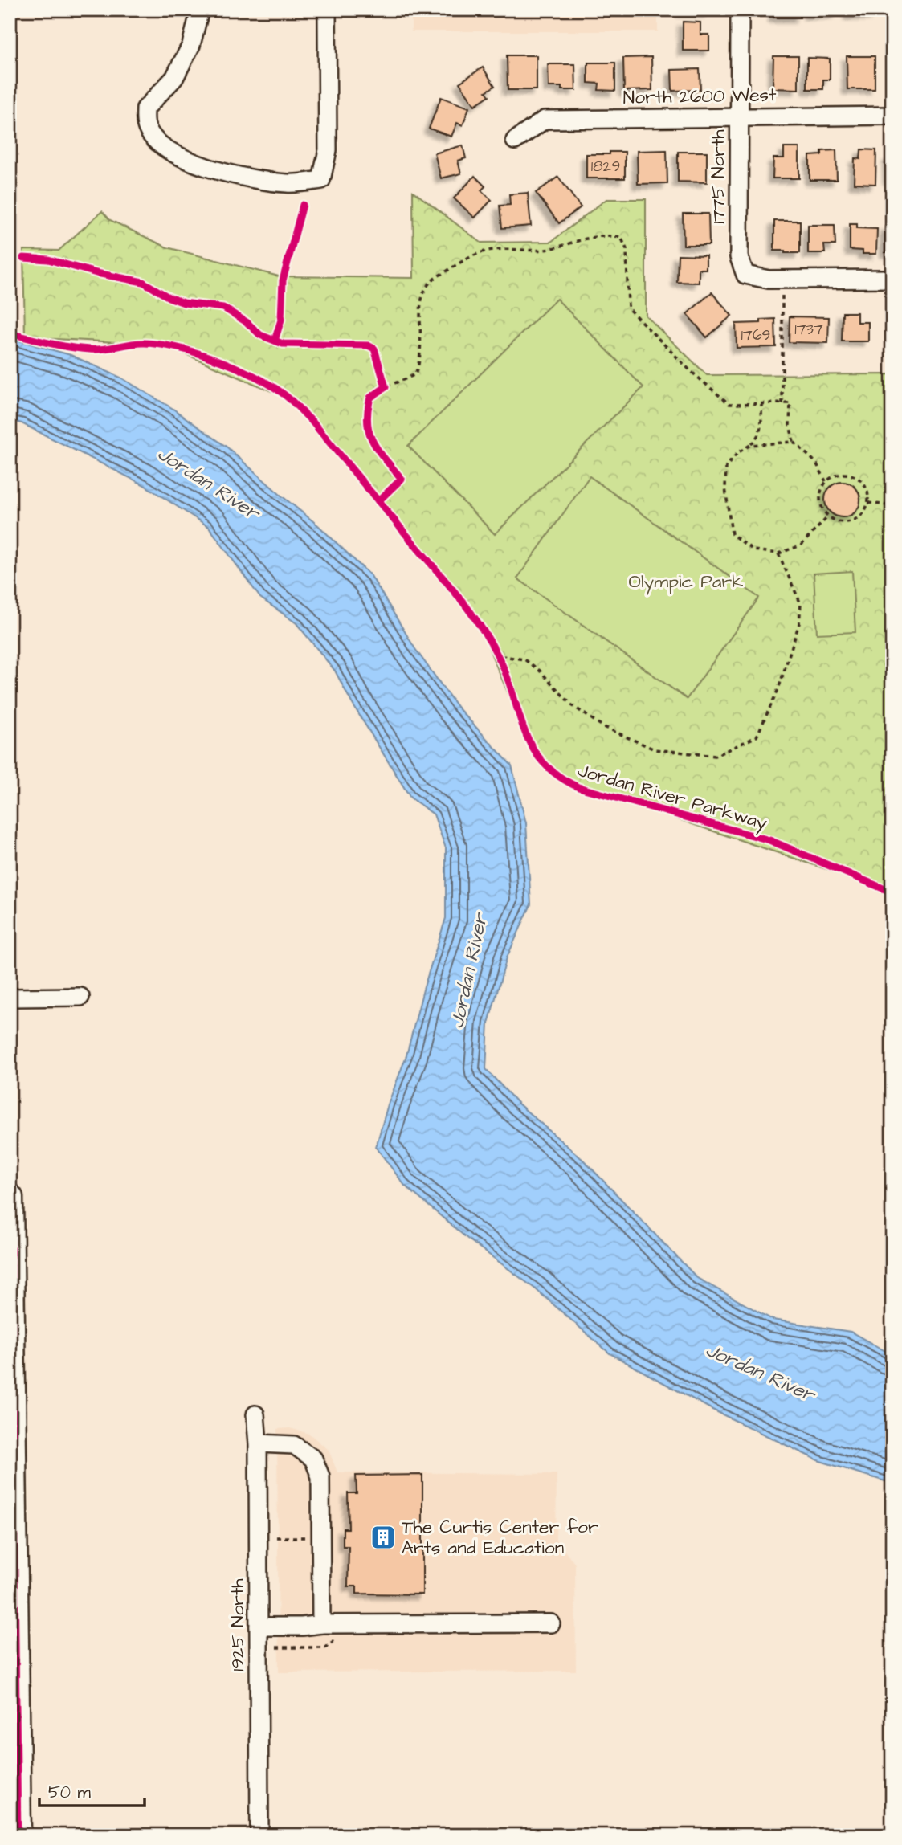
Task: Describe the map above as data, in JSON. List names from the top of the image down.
{
  "streets": {
    "street": ["North 2600 West", "1775 North", "1925 North"],
    "cycle path": ["Jordan River Parkway"]
  },
  "crossings": [
    ["North 2600 West", "1775 North"]
  ],
  "water": ["Jordan River"],
  "parks": ["Olympic Park"],
  "places": {
    "building": ["The Curtis Center for Arts and Education"]
  },
  "house_numbers": ["1829", "1737", "1769"],
  "scale_bar": "50 m"
}
